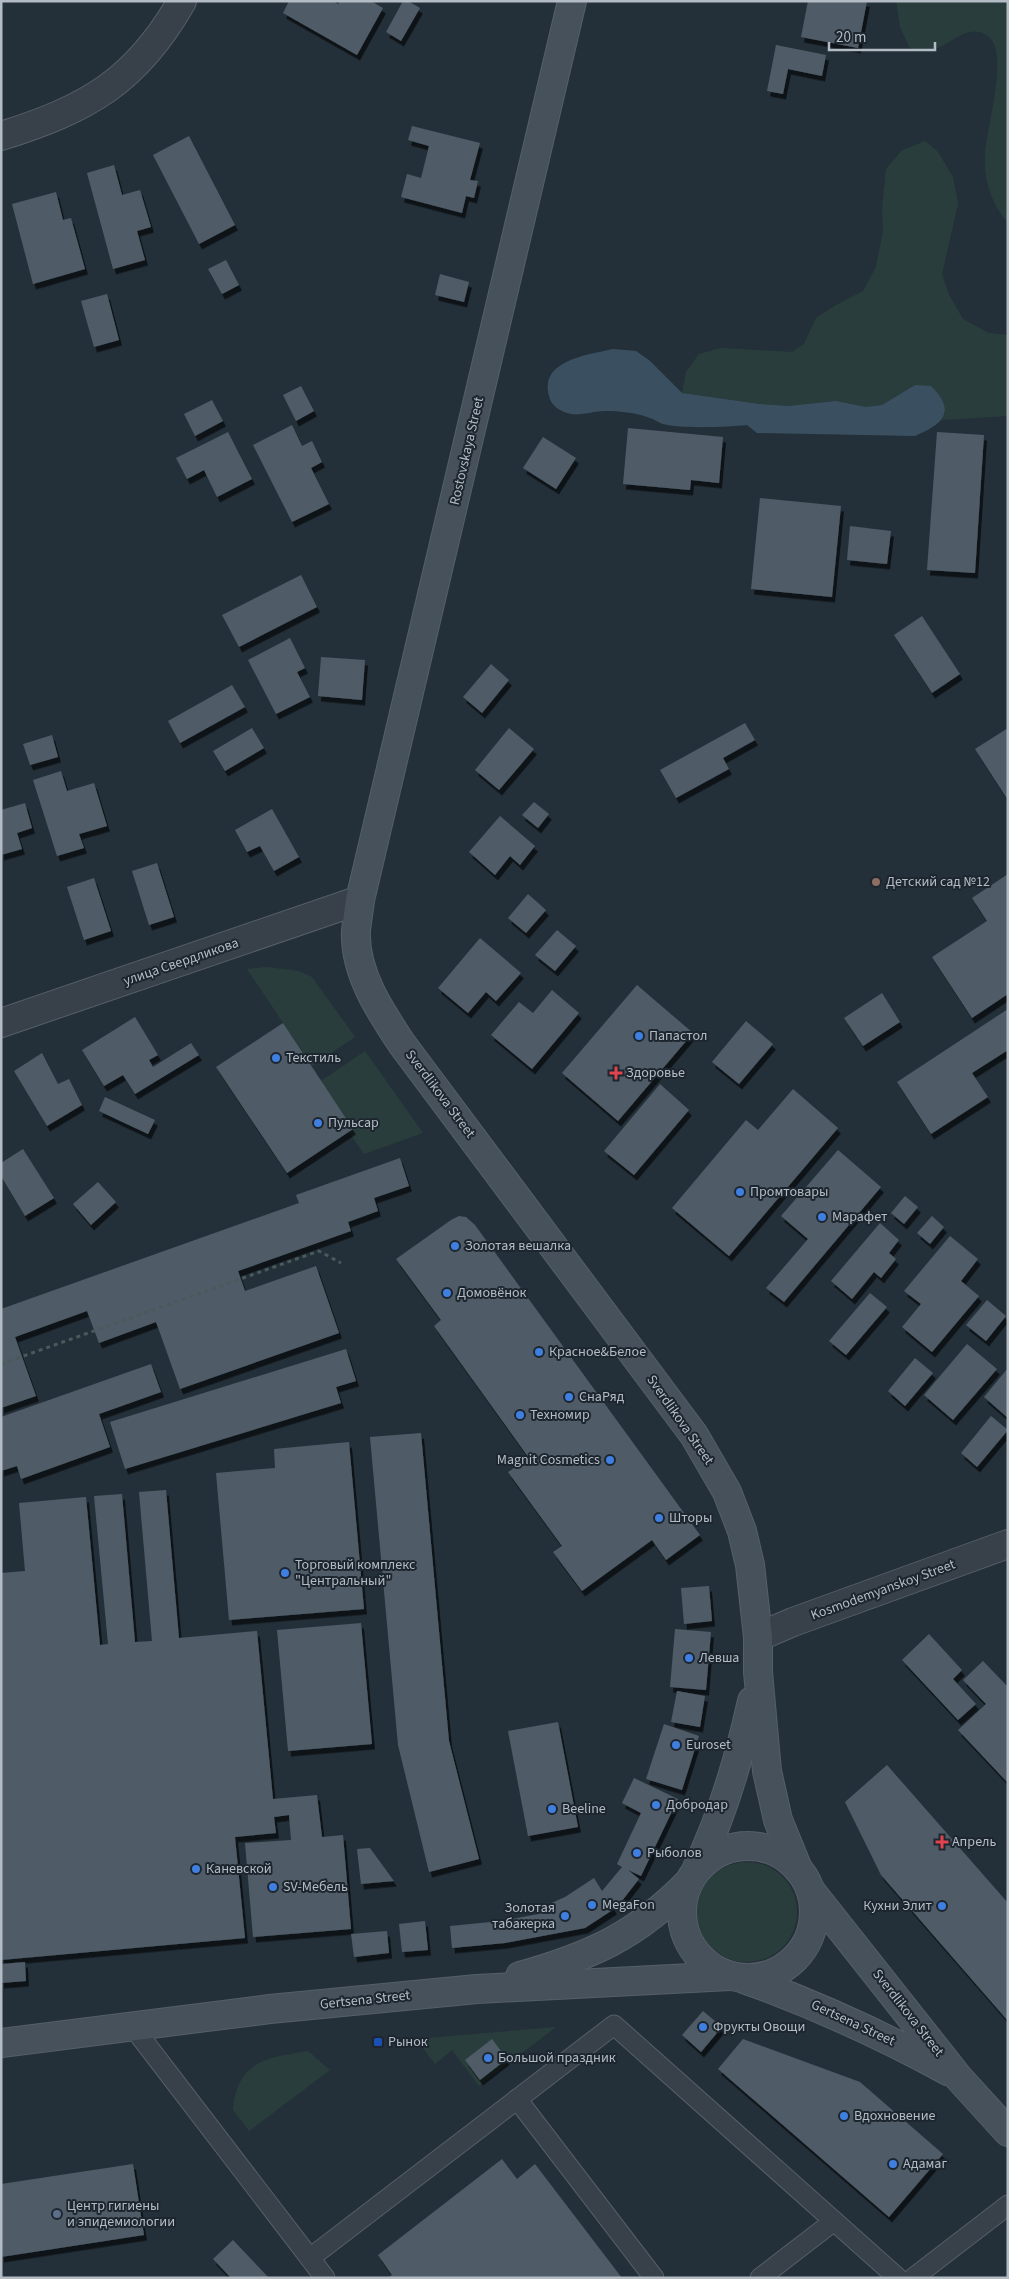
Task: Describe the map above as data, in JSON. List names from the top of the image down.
{
  "streets": {
    "street": [
      "Rostovskaya Street",
      "улица Свердликова",
      "Sverdlikova Street",
      "Kosmodemyanskoy Street",
      "Gertsena Street"
    ]
  },
  "crossings": [
    ["Rostovskaya Street", "улица Свердликова"],
    ["Rostovskaya Street", "Sverdlikova Street"],
    ["улица Свердликова", "Sverdlikova Street"],
    ["Sverdlikova Street", "Kosmodemyanskoy Street"],
    ["Sverdlikova Street", "Gertsena Street"]
  ],
  "places": {
    "other": [
      "Детский сад №12",
      "Папастол",
      "Текстиль",
      "Пульсар",
      "Промтовары",
      "Марафет",
      "Золотая вешалка",
      "Домовёнок",
      "Красное&Белое",
      "СнаРяд",
      "Техномир",
      "Magnit Cosmetics",
      "Шторы",
      "Торговый комплекс \"Центральный\"",
      "Левша",
      "Euroset",
      "Добродар",
      "Beeline",
      "Рыболов",
      "Каневской",
      "SV-Мебель",
      "MegaFon",
      "Кухни Элит",
      "Золотая табакерка",
      "Фрукты Овощи",
      "Большой праздник",
      "Вдохновение",
      "Адамаг",
      "Центр гигиены и эпидемиологии"
    ],
    "health": ["Здоровье", "Апрель"],
    "transit": ["Рынок"]
  },
  "scale_bar": "20 m"
}
